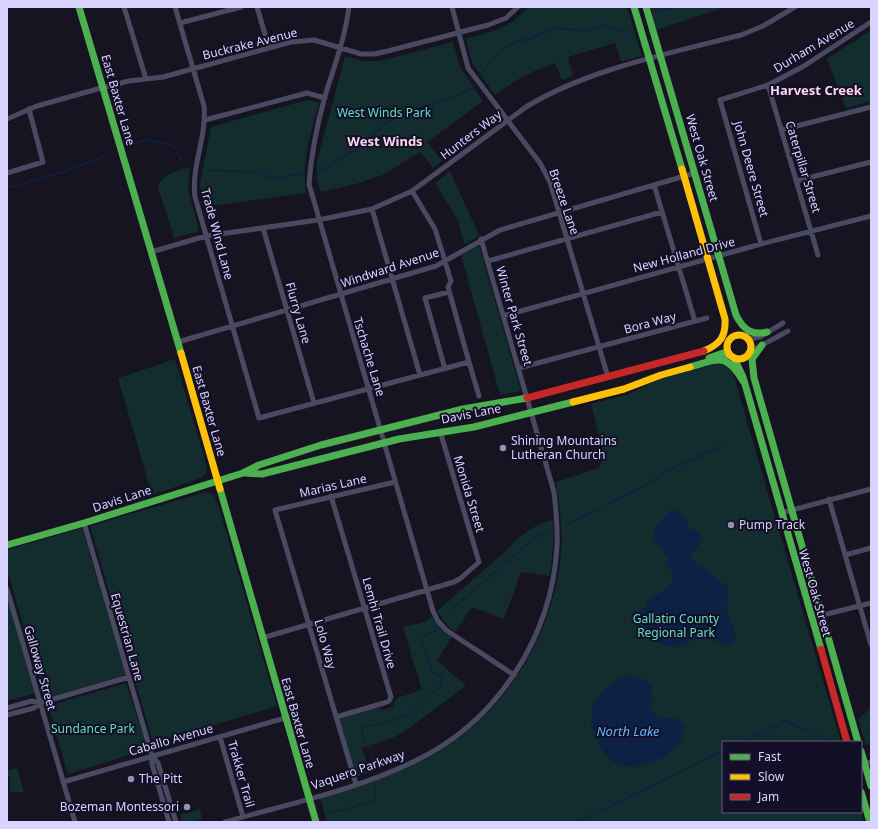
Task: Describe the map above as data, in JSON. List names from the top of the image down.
{
  "streets": {
    "main road": ["East Baxter Lane", "West Oak Street", "Davis Lane"],
    "street": [
      "Buckrake Avenue",
      "Durham Avenue",
      "Hunters Way",
      "Caterpillar Street",
      "John Deere Street",
      "Breeze Lane",
      "Trade Wind Lane",
      "New Holland Drive",
      "Windward Avenue",
      "Flurry Lane",
      "Winter Park Street",
      "Bora Way",
      "Tschache Lane",
      "Marias Lane",
      "Monida Street",
      "Lemhi Trail Drive",
      "Equestrian Lane",
      "Lolo Way",
      "Galloway Street",
      "Caballo Avenue",
      "Vaquero Parkway",
      "Trakker Trail"
    ]
  },
  "crossings": [
    ["Buckrake Avenue", "East Baxter Lane"],
    ["Buckrake Avenue", "Breeze Lane"],
    ["Buckrake Avenue", "Trade Wind Lane"],
    ["Buckrake Avenue", "Tschache Lane"],
    ["Durham Avenue", "Caterpillar Street"],
    ["Durham Avenue", "John Deere Street"],
    ["East Baxter Lane", "Hunters Way"],
    ["East Baxter Lane", "Windward Avenue"],
    ["East Baxter Lane", "Davis Lane"],
    ["East Baxter Lane", "Caballo Avenue"],
    ["East Baxter Lane", "Vaquero Parkway"],
    ["Hunters Way", "West Oak Street"],
    ["Hunters Way", "Breeze Lane"],
    ["Hunters Way", "Trade Wind Lane"],
    ["Hunters Way", "Flurry Lane"],
    ["Hunters Way", "Tschache Lane"],
    ["West Oak Street", "New Holland Drive"],
    ["West Oak Street", "Windward Avenue"],
    ["Caterpillar Street", "New Holland Drive"],
    ["John Deere Street", "New Holland Drive"],
    ["Breeze Lane", "New Holland Drive"],
    ["Breeze Lane", "Windward Avenue"],
    ["Breeze Lane", "Bora Way"],
    ["Breeze Lane", "Davis Lane"],
    ["Trade Wind Lane", "Windward Avenue"],
    ["Trade Wind Lane", "Flurry Lane"],
    ["New Holland Drive", "Winter Park Street"],
    ["Windward Avenue", "Flurry Lane"],
    ["Windward Avenue", "Winter Park Street"],
    ["Windward Avenue", "Tschache Lane"],
    ["Winter Park Street", "Bora Way"],
    ["Winter Park Street", "Davis Lane"],
    ["Winter Park Street", "Vaquero Parkway"],
    ["Tschache Lane", "Davis Lane"],
    ["Tschache Lane", "Marias Lane"],
    ["Tschache Lane", "Monida Street"],
    ["Tschache Lane", "Vaquero Parkway"],
    ["Davis Lane", "Monida Street"],
    ["Davis Lane", "Equestrian Lane"],
    ["Davis Lane", "Vaquero Parkway"],
    ["Marias Lane", "Lemhi Trail Drive"],
    ["Marias Lane", "Lolo Way"],
    ["Lemhi Trail Drive", "Lolo Way"],
    ["Equestrian Lane", "Caballo Avenue"],
    ["Lolo Way", "Vaquero Parkway"],
    ["Galloway Street", "Caballo Avenue"],
    ["Caballo Avenue", "Trakker Trail"],
    ["Vaquero Parkway", "Trakker Trail"]
  ],
  "districts": ["Harvest Creek", "West Winds"],
  "water": ["North Lake"],
  "parks": ["West Winds Park", "Gallatin County Regional Park", "Sundance Park"],
  "places": [
    "Shining Mountains Lutheran Church",
    "Pump Track",
    "The Pitt",
    "Bozeman Montessori"
  ],
  "legend": ["Fast", "Slow", "Jam"]
}
